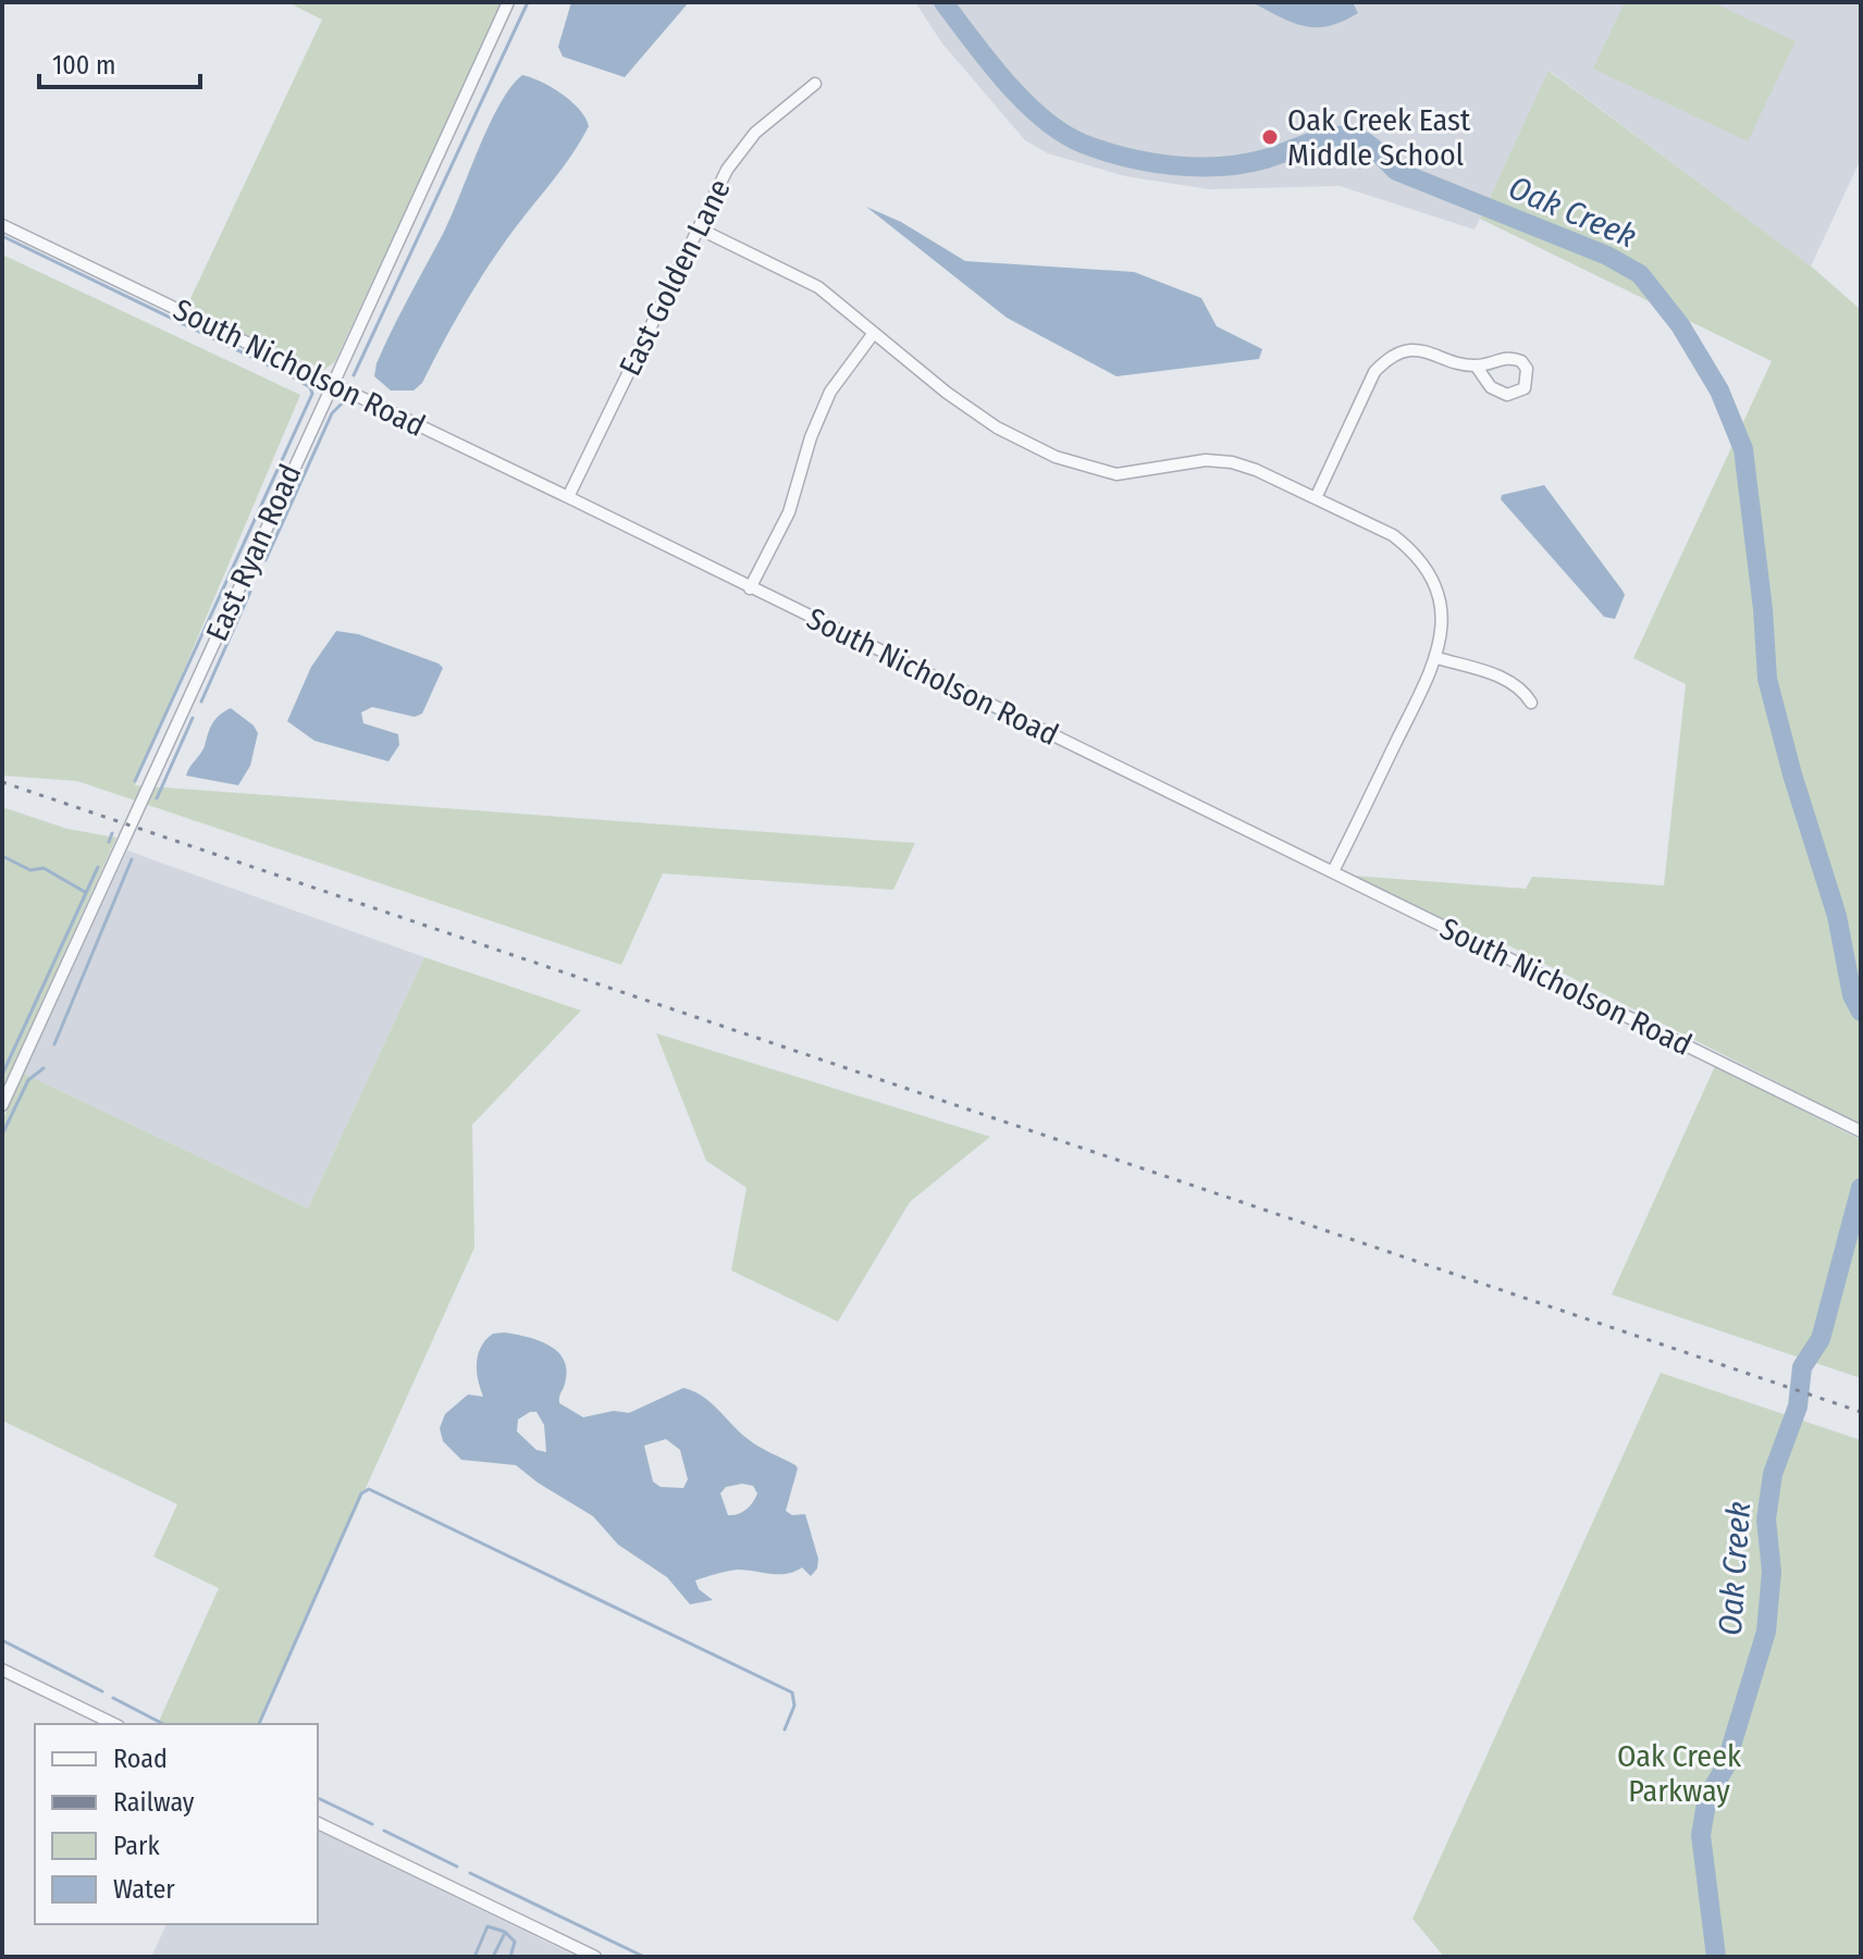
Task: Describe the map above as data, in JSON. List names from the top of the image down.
{
  "streets": {
    "street": ["East Golden Lane", "South Nicholson Road", "East Ryan Road"]
  },
  "crossings": [
    ["East Golden Lane", "South Nicholson Road"],
    ["South Nicholson Road", "East Ryan Road"]
  ],
  "water": ["Oak Creek"],
  "parks": ["Oak Creek Parkway"],
  "places": ["Oak Creek East Middle School"],
  "legend": [
    "Road",
    "Railway",
    "Park",
    "Water"
  ],
  "scale_bar": "100 m"
}
